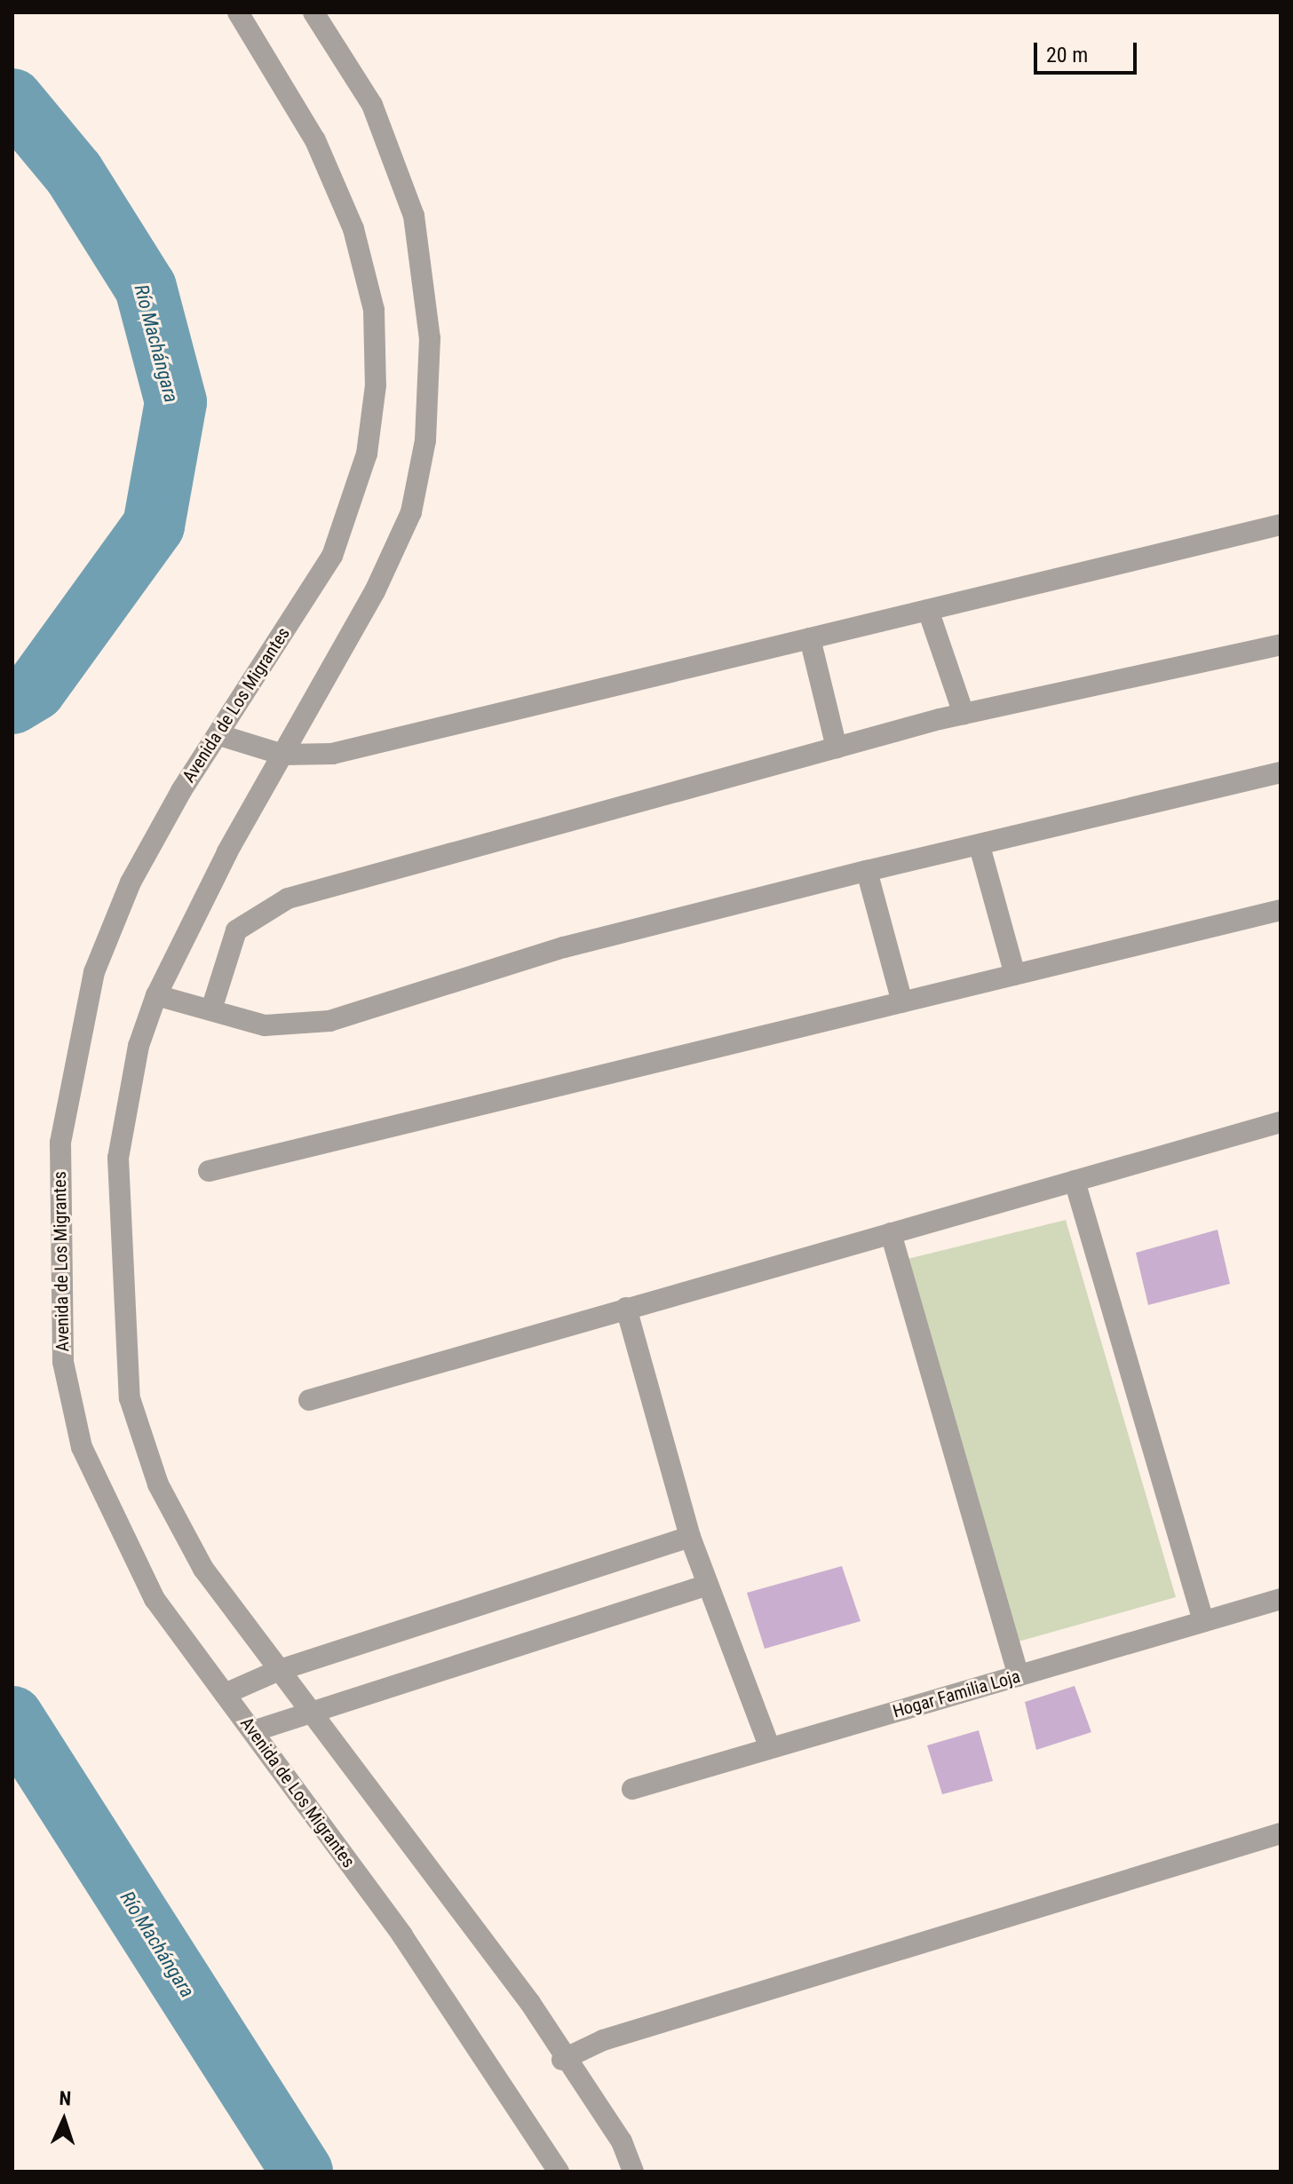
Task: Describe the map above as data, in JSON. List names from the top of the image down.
{
  "streets": {
    "street": ["Avenida de Los Migrantes", "Hogar Familia Loja"]
  },
  "water": ["Río Machángara"],
  "scale_bar": "20 m",
  "north": "top"
}
